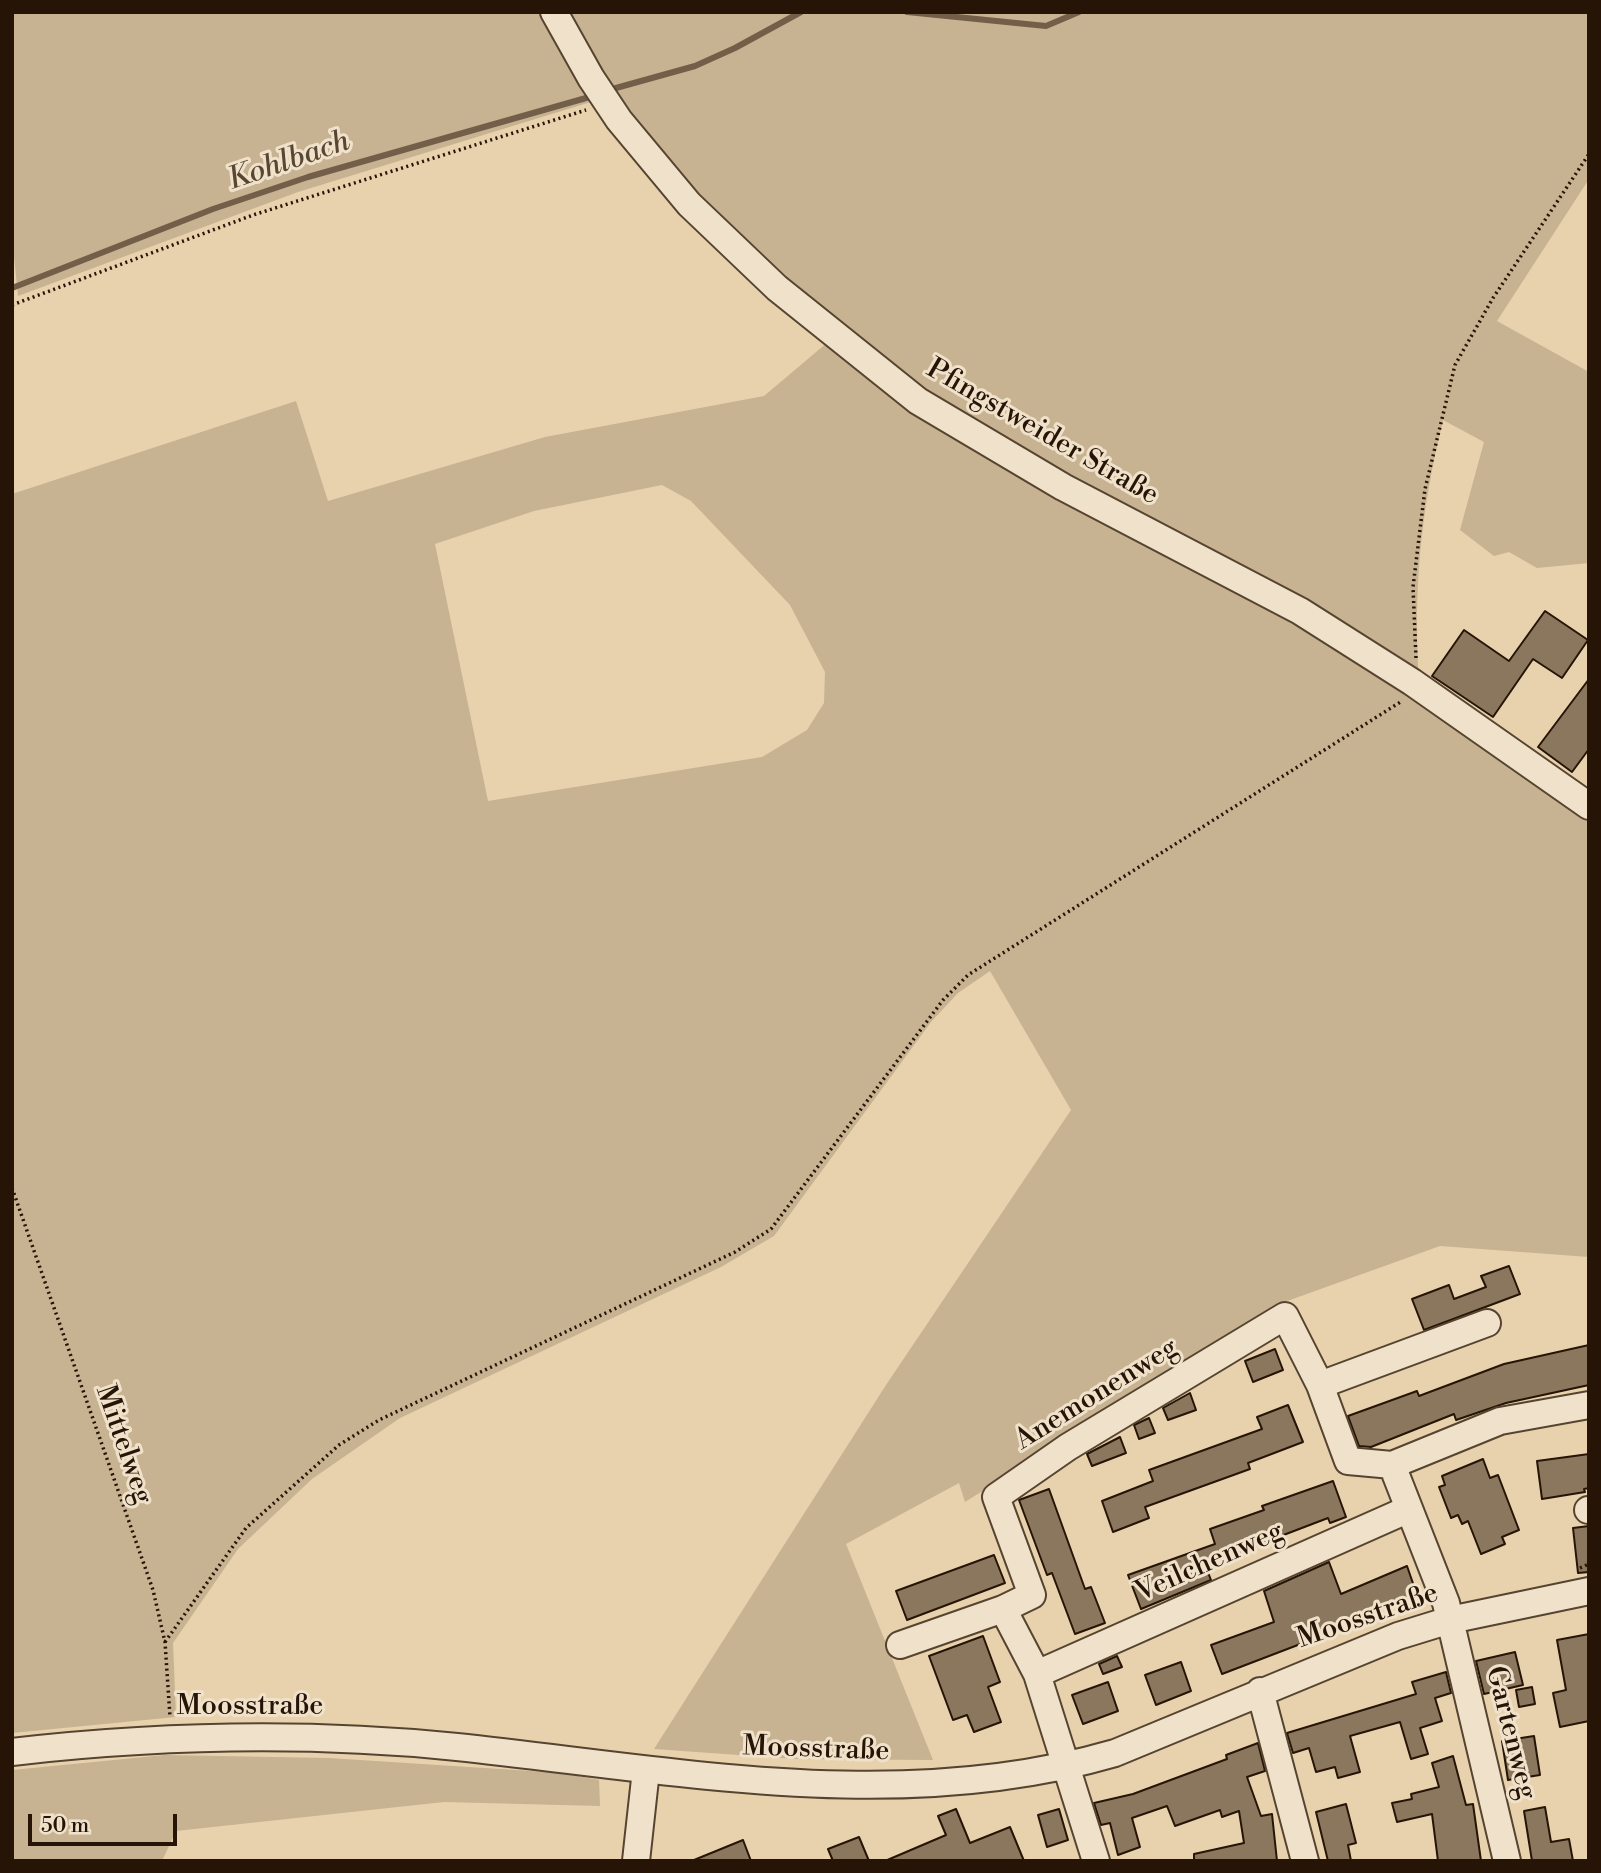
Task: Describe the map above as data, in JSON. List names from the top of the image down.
{
  "streets": {
    "street": [
      "Pfingstweider Straße",
      "Anemonenweg",
      "Veilchenweg",
      "Moosstraße",
      "Gartenweg"
    ],
    "path": ["Mittelweg"]
  },
  "crossings": [
    ["Moosstraße", "Gartenweg"]
  ],
  "water": ["Kohlbach"],
  "scale_bar": "50 m"
}
